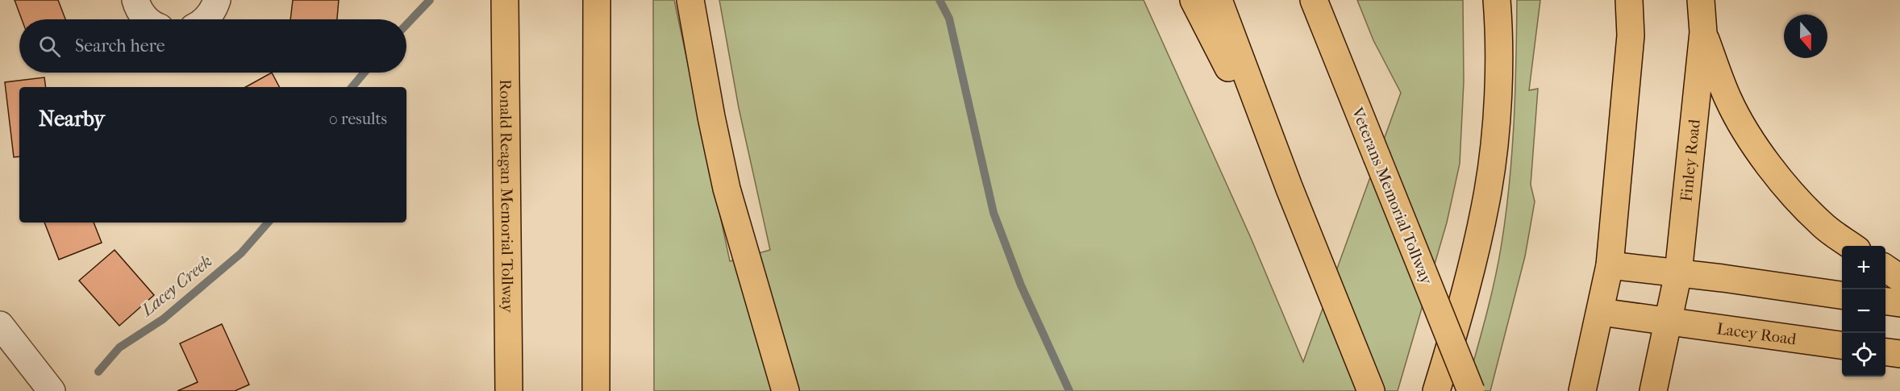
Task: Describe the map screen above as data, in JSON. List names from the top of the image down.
{
  "streets": {
    "main road": [
      "Finley Road",
      "Ronald Reagan Memorial Tollway",
      "Veterans Memorial Tollway",
      "Lacey Road"
    ]
  },
  "crossings": [
    ["Finley Road", "Lacey Road"]
  ],
  "water": ["Lacey Creek"],
  "north": "bottom",
  "page": {
    "search": "Search here",
    "heading": ["Nearby", "0 results"],
    "map_buttons": ["+", "−"]
  }
}
